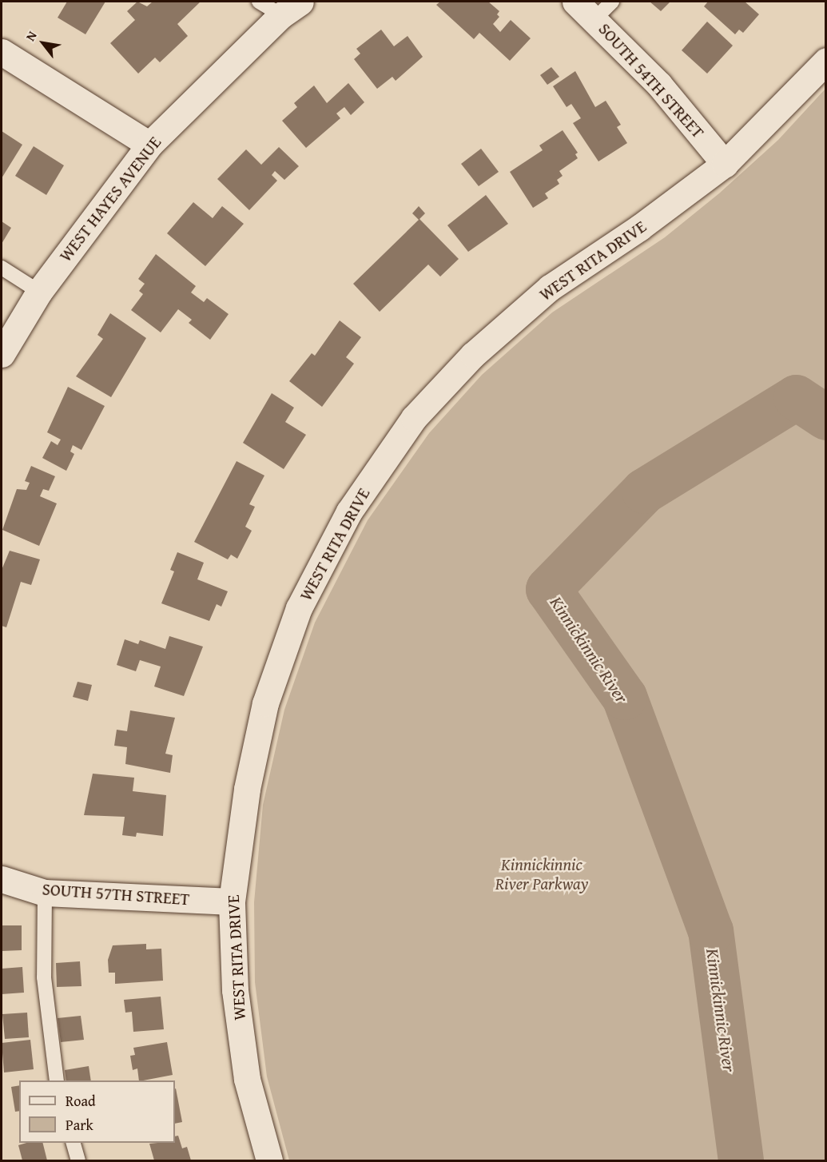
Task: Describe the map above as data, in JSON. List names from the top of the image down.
{
  "streets": {
    "street": [
      "SOUTH 54TH STREET",
      "WEST HAYES AVENUE",
      "WEST RITA DRIVE",
      "SOUTH 57TH STREET"
    ]
  },
  "crossings": [
    ["SOUTH 54TH STREET", "WEST RITA DRIVE"],
    ["WEST RITA DRIVE", "SOUTH 57TH STREET"]
  ],
  "water": ["Kinnickinnic River"],
  "parks": ["Kinnickinnic River Parkway"],
  "legend": ["Road", "Park"],
  "north": "top left"
}
